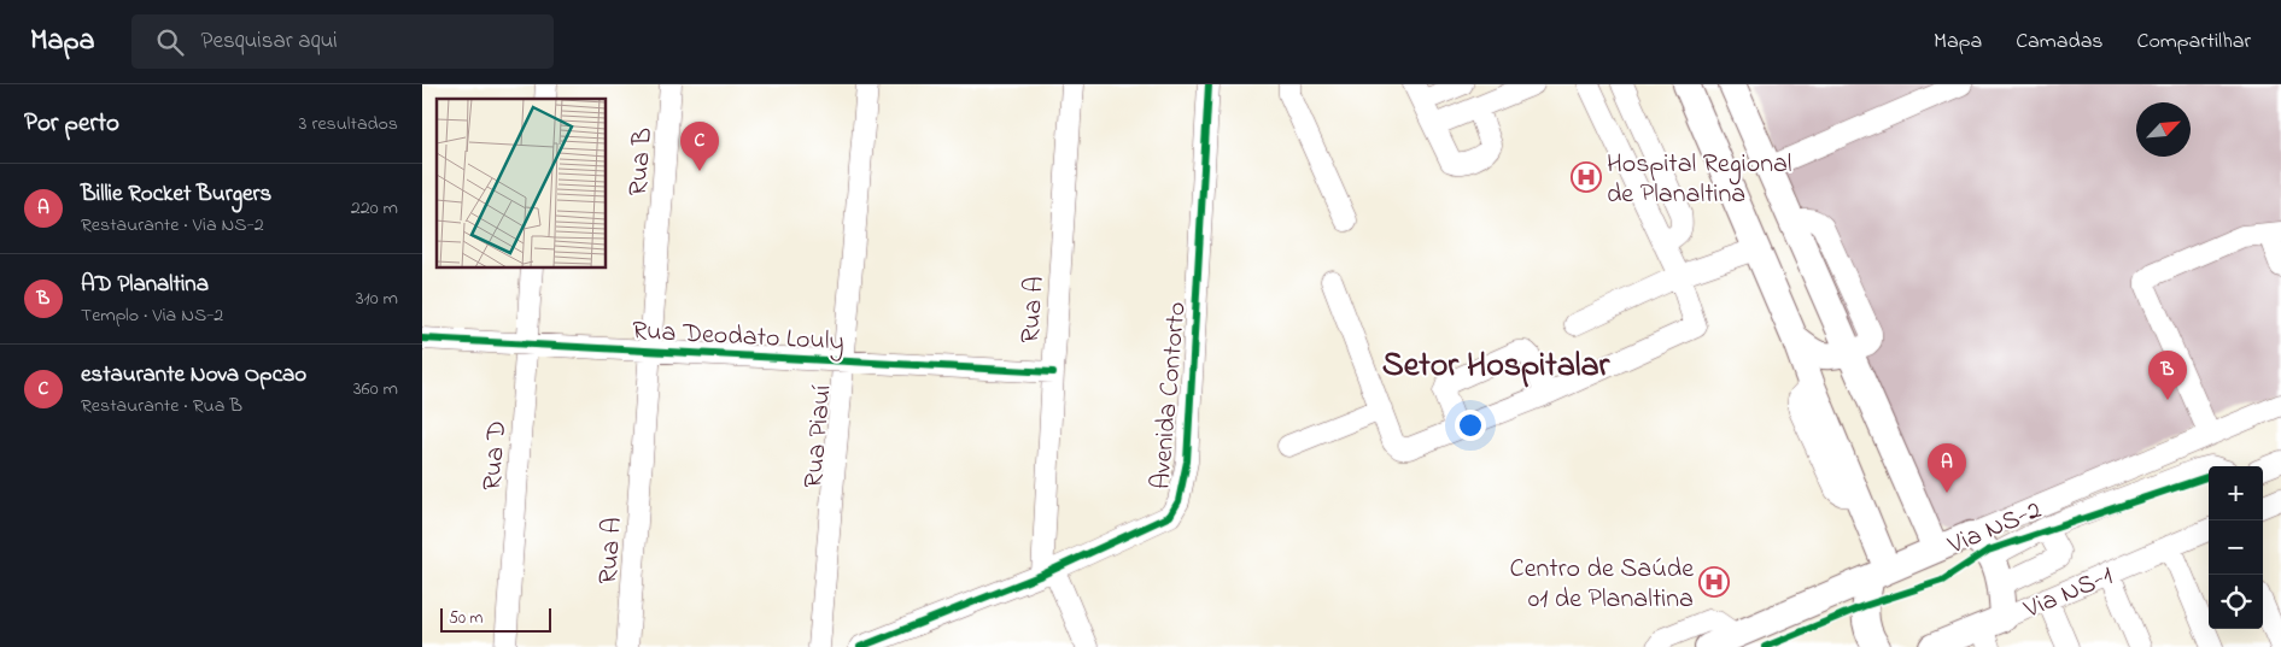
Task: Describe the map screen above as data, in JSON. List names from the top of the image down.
{
  "streets": {
    "main road": ["Via NS-2", "Via NS-1"],
    "street": [
      "Rua B",
      "Rua A",
      "Rua Deodato Louly",
      "Avenida Contorto",
      "Rua Piauí",
      "Rua D"
    ]
  },
  "crossings": [
    ["Rua B", "Rua A"],
    ["Rua B", "Rua Deodato Louly"],
    ["Rua A", "Rua Deodato Louly"],
    ["Rua A", "Avenida Contorto"],
    ["Rua Deodato Louly", "Rua Piauí"],
    ["Rua Deodato Louly", "Rua D"]
  ],
  "districts": ["Setor Hospitalar"],
  "places": {
    "hospital": ["Hospital Regional de Planaltina", "Centro de Saúde 01 de Planaltina"]
  },
  "scale_bar": "50 m",
  "north": "top right",
  "page": {
    "header": "Mapa",
    "search": "Pesquisar aqui",
    "nav": ["Mapa", "Camadas", "Compartilhar"],
    "heading": ["Por perto", "3 resultados"],
    "pins": ["C", "B", "A"],
    "list": [
      {
        "mark": "A",
        "name": "Billie Rocket Burgers",
        "note": "Restaurante · Via NS-2",
        "value": "220 m"
      },
      {
        "mark": "B",
        "name": "AD Planaltina",
        "note": "Templo · Via NS-2",
        "value": "310 m"
      },
      {
        "mark": "C",
        "name": "estaurante Nova Opcao",
        "note": "Restaurante · Rua B",
        "value": "360 m"
      }
    ],
    "map_buttons": ["+", "−"],
    "scale": "50 m"
  }
}
